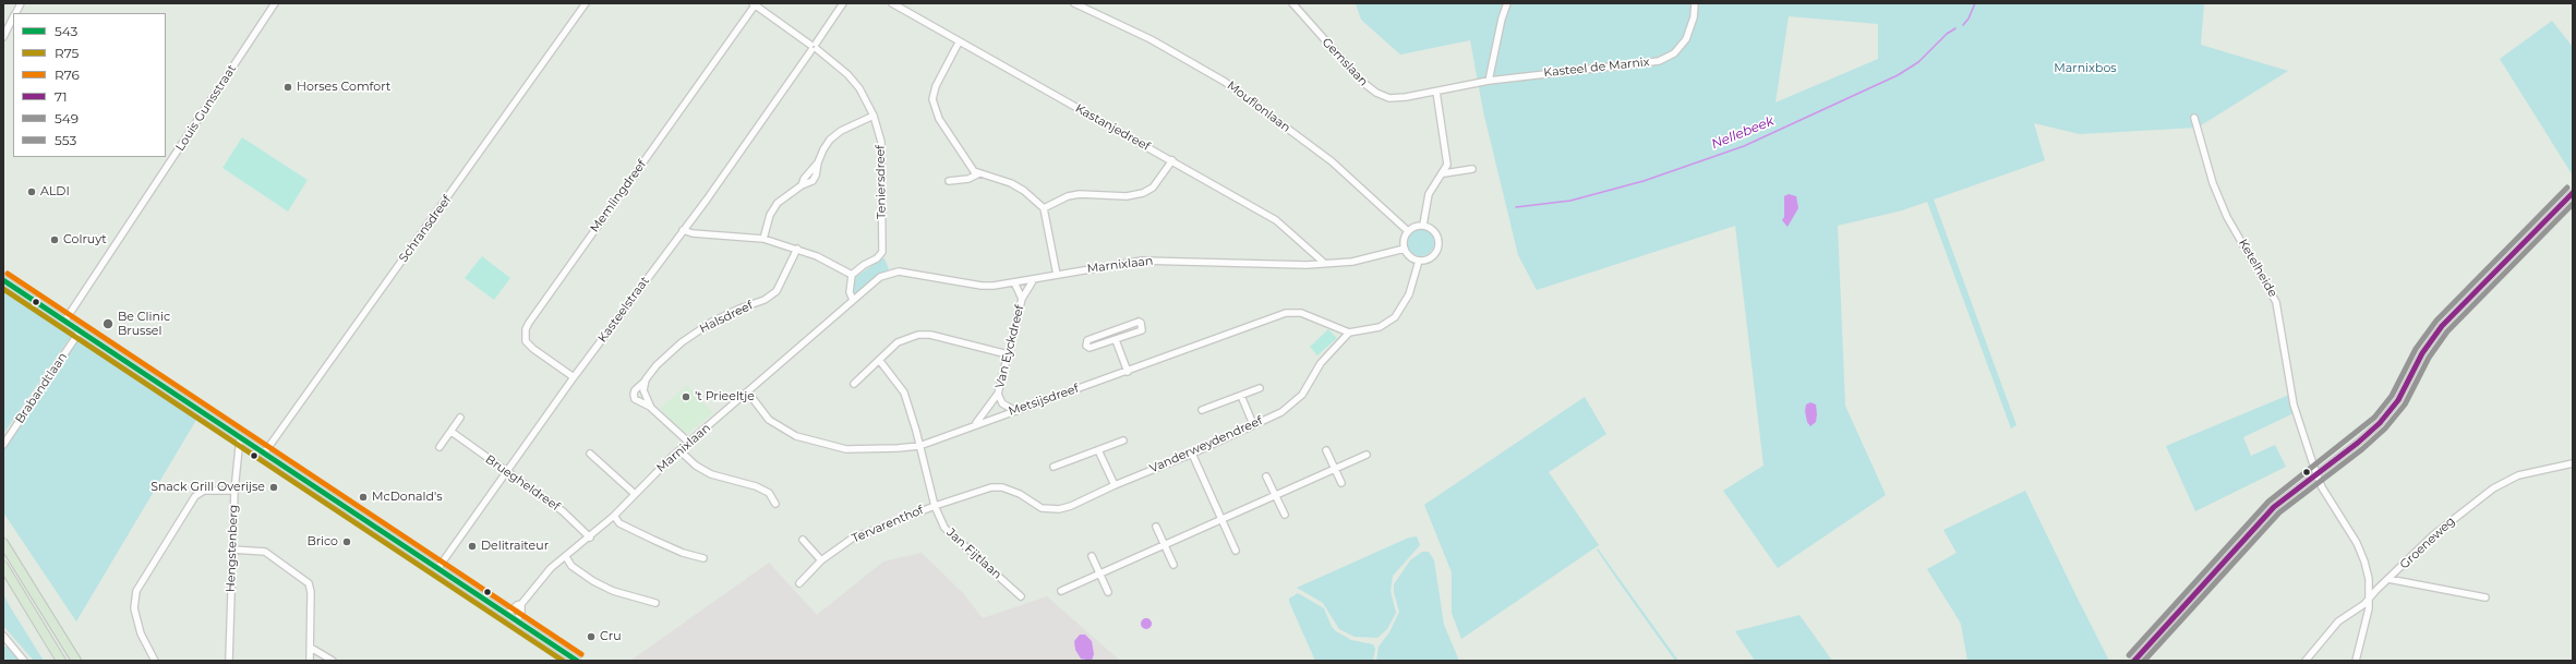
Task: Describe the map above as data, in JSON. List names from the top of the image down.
{
  "streets": {
    "street": [
      "Gemslaan",
      "Kasteel de Marnix",
      "Mouflonlaan",
      "Louis Gunsstraat",
      "Kastanjedreef",
      "Teniersdreef",
      "Memlingdreef",
      "Schransdreef",
      "Marnixlaan",
      "Ketelheide",
      "Kasteelstraat",
      "Halsdreef",
      "Van Eyckdreef",
      "Brabandtlaan",
      "Metsijsdreef",
      "Vanderweydendreef",
      "Bruegheldreef",
      "Tervarenthof",
      "Groeneweg",
      "Hengstenberg",
      "Jan Fijtlaan"
    ]
  },
  "crossings": [
    ["Gemslaan", "Kasteel de Marnix"],
    ["Mouflonlaan", "Marnixlaan"],
    ["Kastanjedreef", "Marnixlaan"],
    ["Teniersdreef", "Memlingdreef"],
    ["Teniersdreef", "Kasteelstraat"],
    ["Memlingdreef", "Kasteelstraat"],
    ["Marnixlaan", "Halsdreef"],
    ["Marnixlaan", "Van Eyckdreef"],
    ["Marnixlaan", "Metsijsdreef"],
    ["Marnixlaan", "Bruegheldreef"],
    ["Ketelheide", "Groeneweg"],
    ["Kasteelstraat", "Bruegheldreef"],
    ["Van Eyckdreef", "Metsijsdreef"],
    ["Metsijsdreef", "Vanderweydendreef"],
    ["Vanderweydendreef", "Tervarenthof"],
    ["Vanderweydendreef", "Jan Fijtlaan"],
    ["Tervarenthof", "Jan Fijtlaan"]
  ],
  "water": ["Nellebeek"],
  "parks": ["Marnixbos"],
  "places": [
    "Horses Comfort",
    "ALDI",
    "Colruyt",
    "Be Clinic Brussel",
    "’t Prieeltje",
    "Snack Grill Overijse",
    "McDonald's",
    "Brico",
    "Delitraiteur",
    "Cru"
  ],
  "lines": [
    "transit line 553",
    "transit line 71",
    "transit line 549",
    "transit line R76",
    "transit line 543",
    "transit line R75"
  ],
  "legend": [
    "543",
    "R75",
    "R76",
    "71",
    "549",
    "553"
  ]
}
